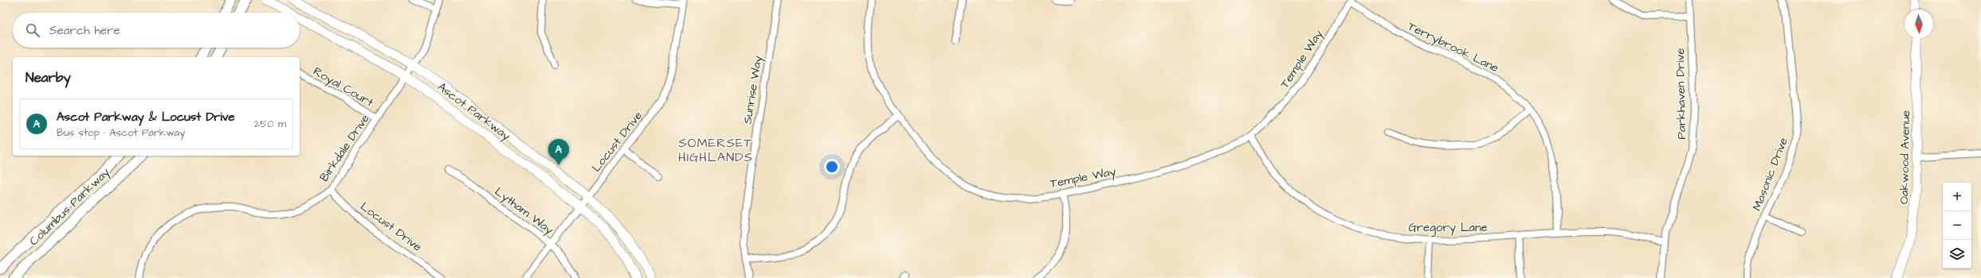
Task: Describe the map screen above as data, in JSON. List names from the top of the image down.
{
  "streets": {
    "main road": ["Ascot Parkway", "Oakwood Avenue", "Columbus Parkway"],
    "street": [
      "Terrybrook Lane",
      "Temple Way",
      "Royal Court",
      "Sunrise Way",
      "Parkhaven Drive",
      "Locust Drive",
      "Birkdale Drive",
      "Masonic Drive",
      "Lytham Way",
      "Gregory Lane"
    ]
  },
  "crossings": [
    ["Terrybrook Lane", "Temple Way"],
    ["Terrybrook Lane", "Gregory Lane"],
    ["Temple Way", "Gregory Lane"],
    ["Royal Court", "Birkdale Drive"],
    ["Parkhaven Drive", "Gregory Lane"],
    ["Ascot Parkway", "Locust Drive"],
    ["Ascot Parkway", "Birkdale Drive"],
    ["Locust Drive", "Birkdale Drive"],
    ["Locust Drive", "Lytham Way"]
  ],
  "districts": ["SOMERSET HIGHLANDS"],
  "north": "bottom",
  "page": {
    "search": "Search here",
    "heading": "Nearby",
    "list": [
      {
        "mark": "A",
        "name": "Ascot Parkway & Locust Drive",
        "note": "Bus stop · Ascot Parkway",
        "value": "250 m"
      }
    ],
    "pins": "A",
    "map_buttons": ["+", "−"]
  }
}
